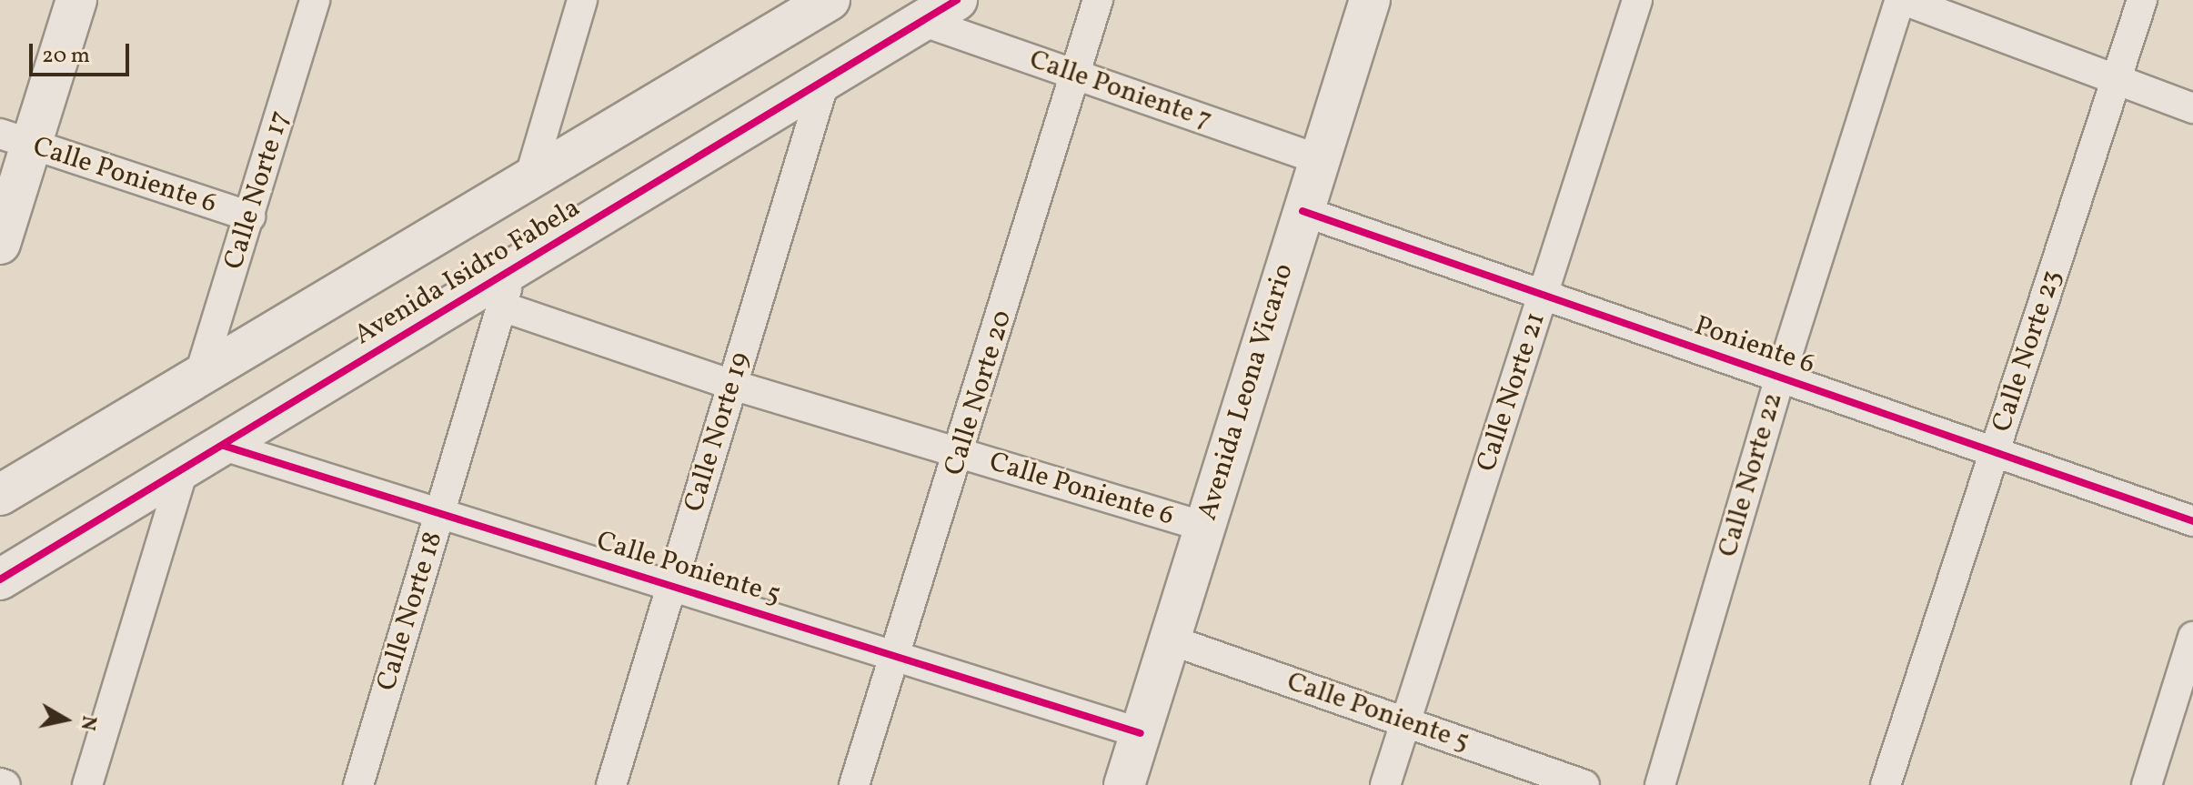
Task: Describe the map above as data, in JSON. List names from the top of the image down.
{
  "streets": {
    "street": [
      "Calle Poniente 7",
      "Calle Poniente 6",
      "Calle Norte 17",
      "Avenida Isidro Fabela",
      "Poniente 6",
      "Calle Norte 23",
      "Avenida Leona Vicario",
      "Calle Norte 21",
      "Calle Norte 20",
      "Calle Norte 19",
      "Calle Norte 22",
      "Calle Poniente 5",
      "Calle Norte 18"
    ]
  },
  "crossings": [
    ["Calle Poniente 7", "Avenida Isidro Fabela"],
    ["Calle Poniente 7", "Avenida Leona Vicario"],
    ["Calle Poniente 7", "Calle Norte 20"],
    ["Calle Poniente 6", "Calle Norte 17"],
    ["Calle Poniente 6", "Avenida Isidro Fabela"],
    ["Calle Poniente 6", "Avenida Leona Vicario"],
    ["Calle Poniente 6", "Calle Norte 20"],
    ["Calle Poniente 6", "Calle Norte 19"],
    ["Calle Poniente 6", "Calle Norte 18"],
    ["Calle Norte 17", "Avenida Isidro Fabela"],
    ["Avenida Isidro Fabela", "Calle Norte 19"],
    ["Avenida Isidro Fabela", "Calle Poniente 5"],
    ["Avenida Isidro Fabela", "Calle Norte 18"],
    ["Poniente 6", "Calle Norte 23"],
    ["Poniente 6", "Avenida Leona Vicario"],
    ["Poniente 6", "Calle Norte 21"],
    ["Poniente 6", "Calle Norte 22"],
    ["Avenida Leona Vicario", "Calle Poniente 5"],
    ["Calle Norte 21", "Calle Poniente 5"],
    ["Calle Norte 20", "Calle Poniente 5"],
    ["Calle Norte 19", "Calle Poniente 5"],
    ["Calle Poniente 5", "Calle Norte 18"]
  ],
  "scale_bar": "20 m",
  "north": "right"
}
